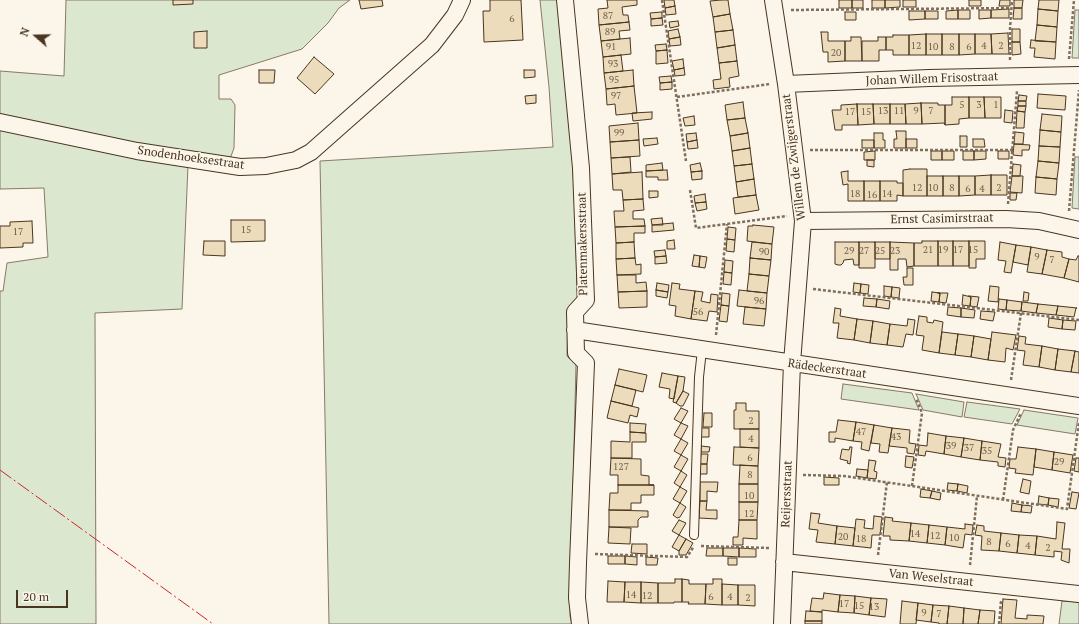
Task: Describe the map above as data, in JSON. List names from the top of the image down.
{
  "streets": {
    "street": [
      "Johan Willem Frisostraat",
      "Willem de Zwijgerstraat",
      "Snodenhoeksestraat",
      "Ernst Casimirstraat",
      "Platenmakersstraat",
      "Rädeckerstraat",
      "Reijersstraat",
      "Van Weselstraat"
    ]
  },
  "crossings": [
    ["Johan Willem Frisostraat", "Willem de Zwijgerstraat"],
    ["Willem de Zwijgerstraat", "Ernst Casimirstraat"],
    ["Willem de Zwijgerstraat", "Rädeckerstraat"],
    ["Willem de Zwijgerstraat", "Reijersstraat"],
    ["Platenmakersstraat", "Rädeckerstraat"],
    ["Rädeckerstraat", "Reijersstraat"],
    ["Reijersstraat", "Van Weselstraat"]
  ],
  "house_numbers": [
    "87",
    "6",
    "89",
    "12",
    "4",
    "2",
    "91",
    "10",
    "8",
    "6",
    "20",
    "93",
    "95",
    "97",
    "5",
    "3",
    "1",
    "13",
    "11",
    "9",
    "7",
    "17",
    "15",
    "99",
    "12",
    "10",
    "8",
    "2",
    "6",
    "4",
    "18",
    "14",
    "16",
    "15",
    "17",
    "21",
    "19",
    "17",
    "15",
    "29",
    "27",
    "25",
    "23",
    "90",
    "9",
    "7",
    "96",
    "56",
    "2",
    "47",
    "43",
    "4",
    "39",
    "37",
    "35",
    "6",
    "29",
    "127",
    "8",
    "10",
    "12",
    "14",
    "12",
    "20",
    "10",
    "18",
    "8",
    "6",
    "4",
    "2",
    "14",
    "12",
    "6",
    "4",
    "2",
    "17",
    "15",
    "13",
    "9",
    "7"
  ],
  "scale_bar": "20 m",
  "north": "left"
}
